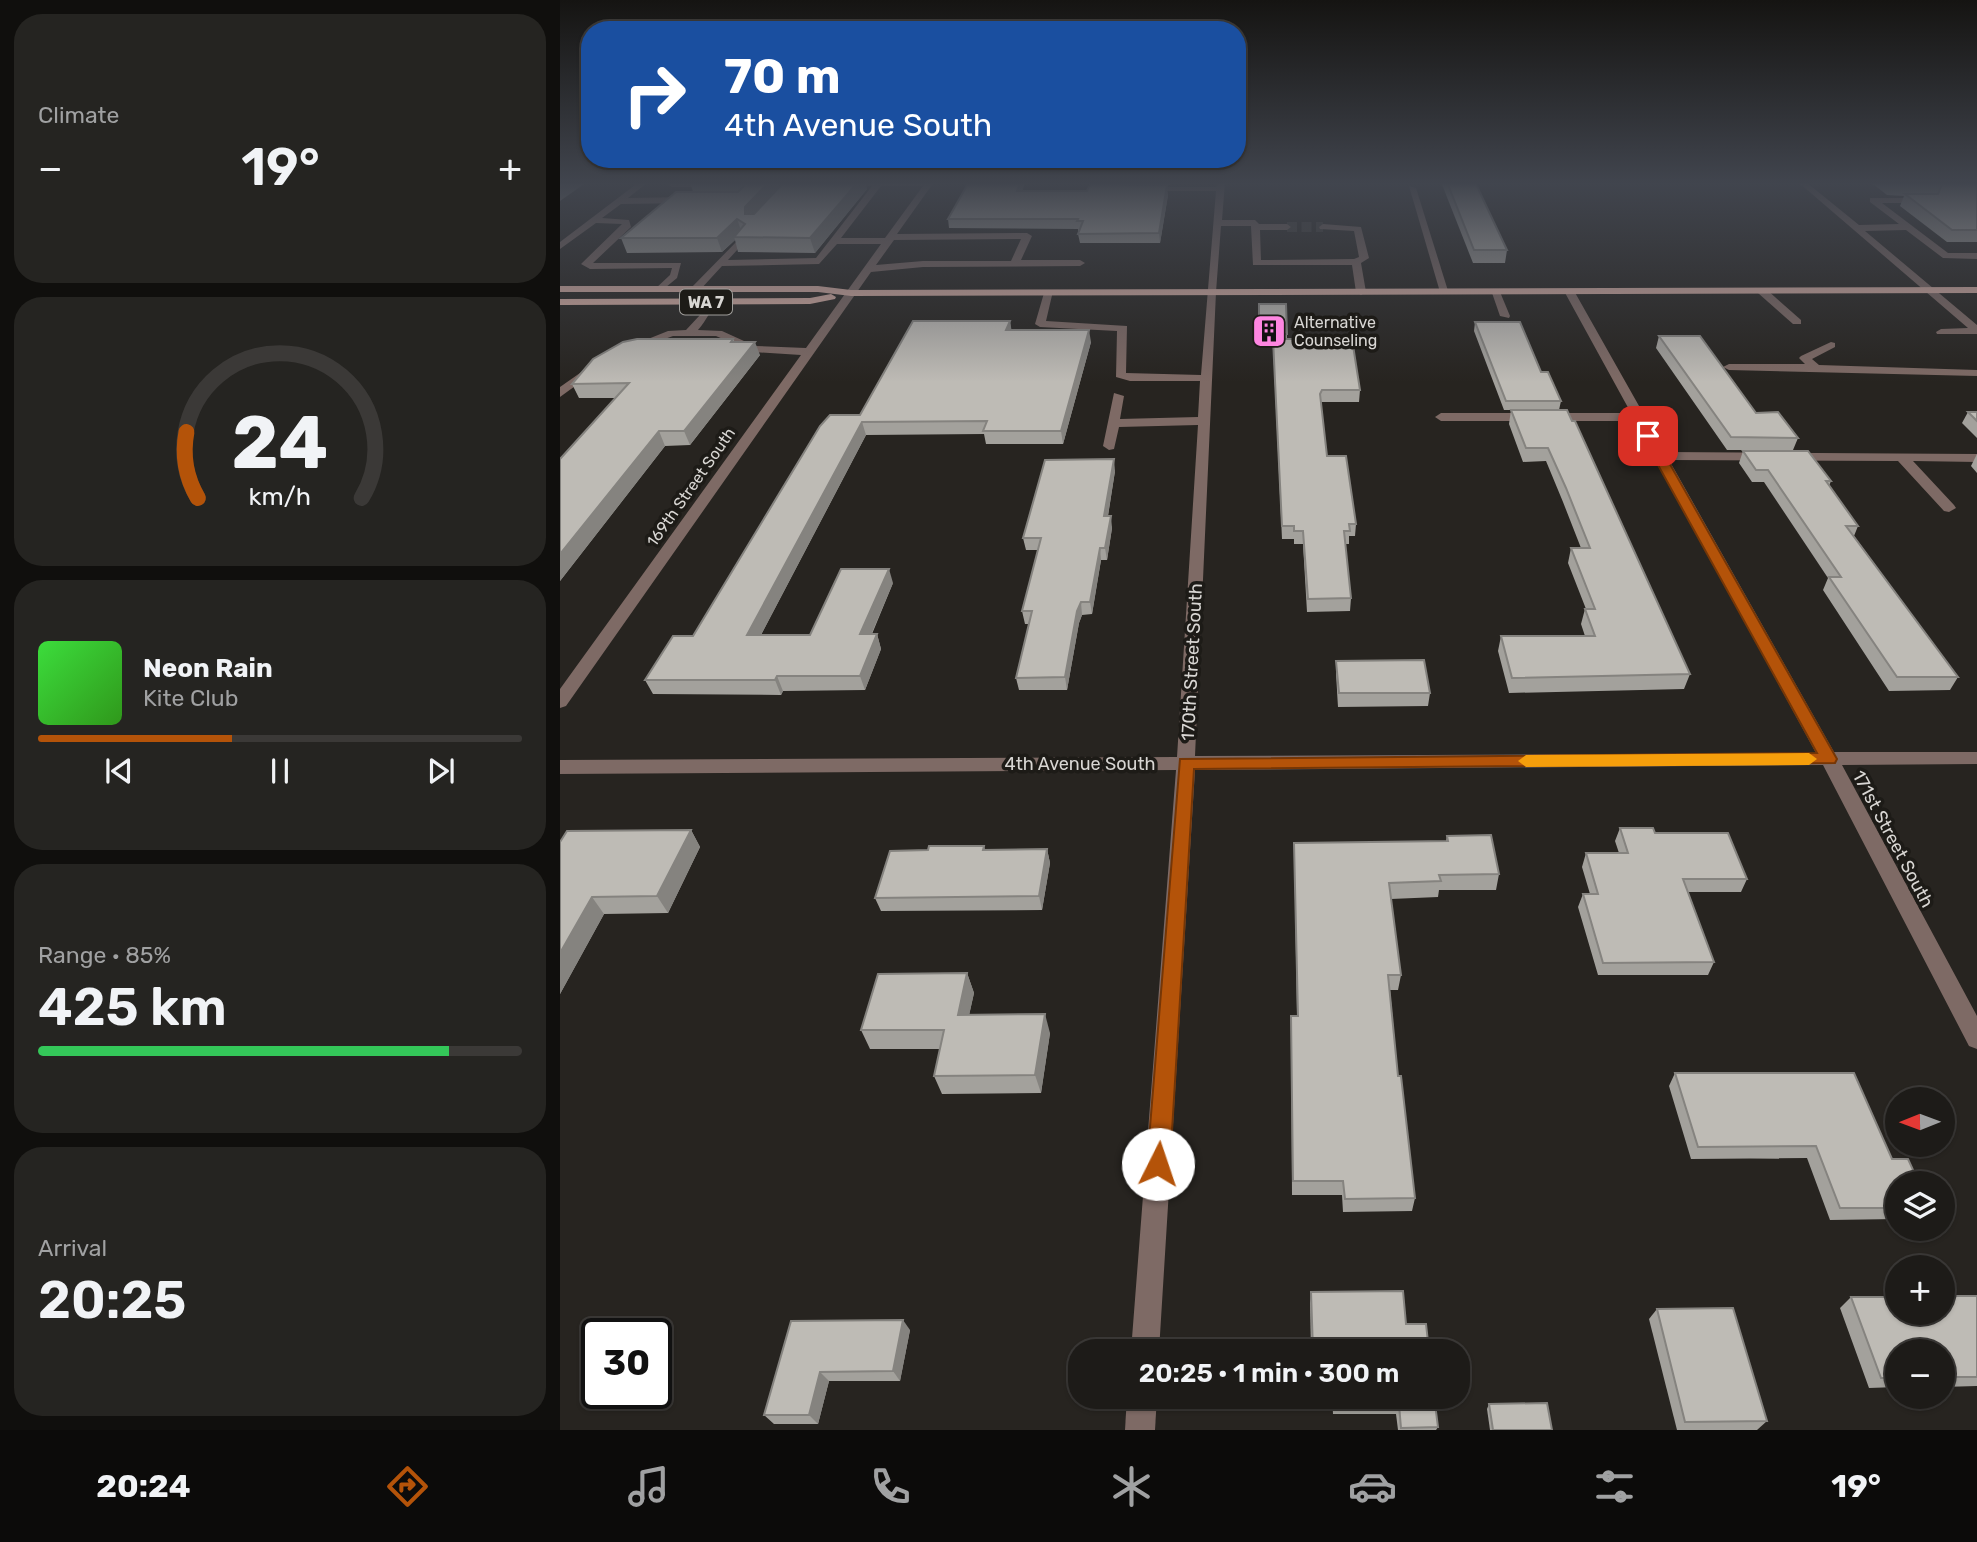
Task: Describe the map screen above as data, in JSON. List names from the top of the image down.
{
  "streets": {
    "main road": ["WA 7"],
    "street": [
      "169th Street South",
      "170th Street South",
      "4th Avenue South",
      "171st Street South"
    ]
  },
  "crossings": [
    ["WA 7", "169th Street South"],
    ["WA 7", "170th Street South"],
    ["WA 7", "171st Street South"],
    ["170th Street South", "4th Avenue South"],
    ["4th Avenue South", "171st Street South"]
  ],
  "places": {
    "building": ["Alternative Counseling"]
  },
  "north": "left",
  "page": {
    "tile": [
      "Climate",
      ["Range · 85%", "425 km"],
      ["Arrival", "20:25"]
    ],
    "turn": ["70 m", "4th Avenue South"],
    "heat": ["−", "19°", "+"],
    "song": ["Neon Rain", "Kite Club"],
    "map_buttons": ["+", "−"],
    "limit": "30",
    "trip": "20:25 · 1 min · 300 m",
    "tabs": ["20:24", "19°"],
    "gauge": ["24", "km/h"]
  }
}
